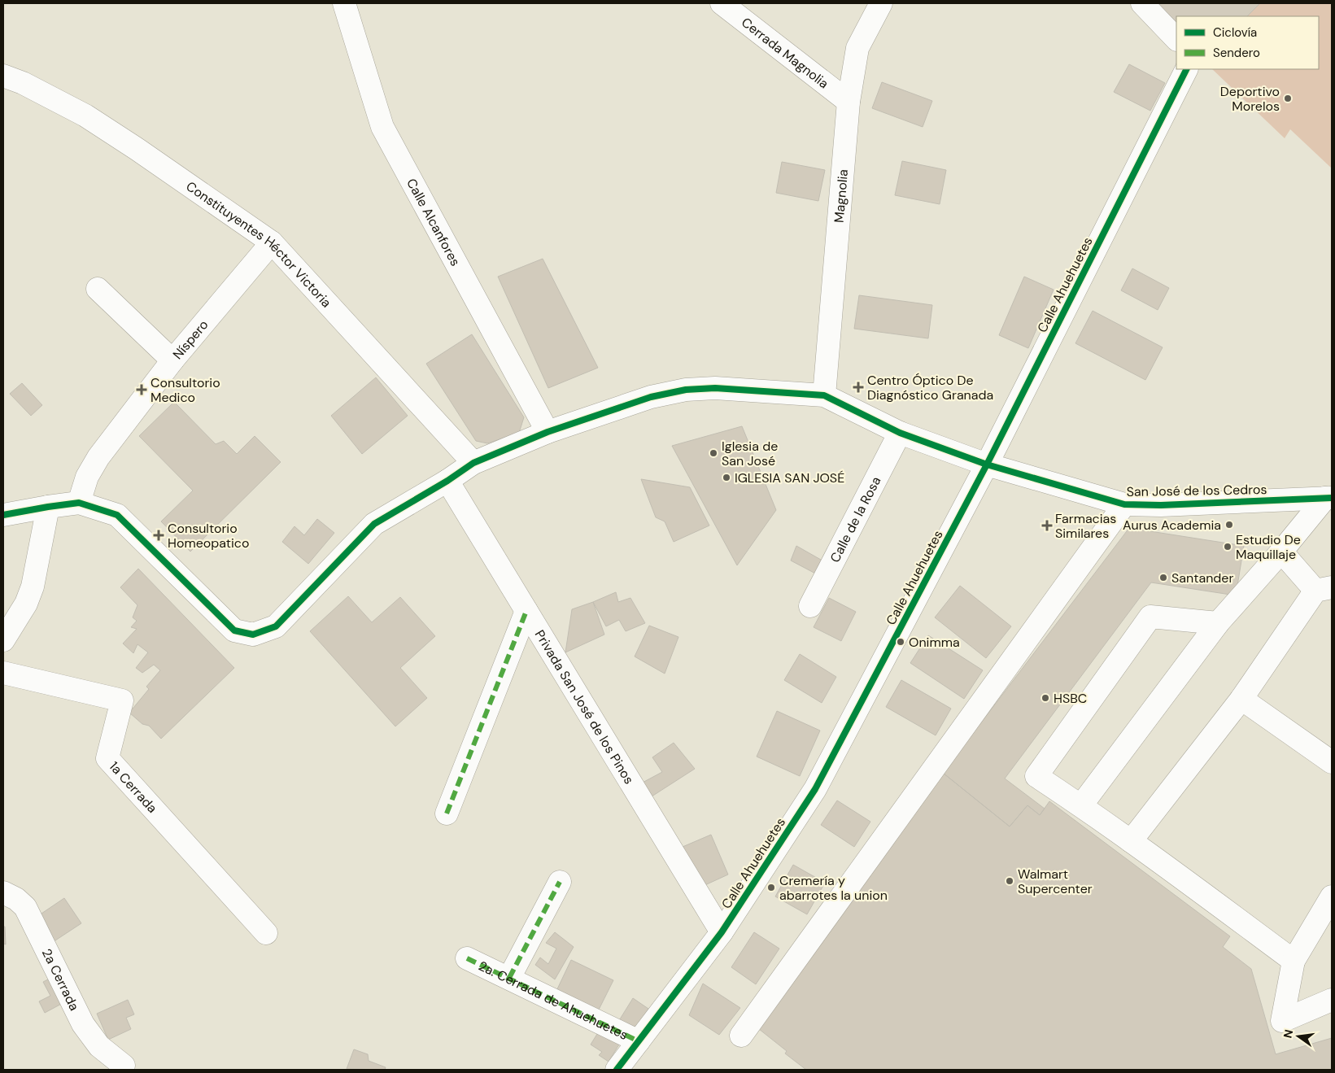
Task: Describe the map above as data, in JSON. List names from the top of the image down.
{
  "streets": {
    "street": [
      "Cerrada Magnolia",
      "Magnolia",
      "Calle Alcanfores",
      "Constituyentes Héctor Victoria",
      "Calle Ahuehuetes",
      "Níspero",
      "San José de los Cedros",
      "Calle de la Rosa",
      "Privada San José de los Pinos",
      "1a Cerrada",
      "2a Cerrada",
      "2a. Cerrada de Ahuehuetes"
    ]
  },
  "crossings": [
    ["Cerrada Magnolia", "Magnolia"],
    ["Magnolia", "San José de los Cedros"],
    ["Calle Alcanfores", "San José de los Cedros"],
    ["Constituyentes Héctor Victoria", "Níspero"],
    ["Constituyentes Héctor Victoria", "San José de los Cedros"],
    ["Calle Ahuehuetes", "San José de los Cedros"],
    ["Calle Ahuehuetes", "Privada San José de los Pinos"],
    ["Calle Ahuehuetes", "2a. Cerrada de Ahuehuetes"],
    ["Níspero", "San José de los Cedros"],
    ["San José de los Cedros", "Calle de la Rosa"],
    ["San José de los Cedros", "Privada San José de los Pinos"]
  ],
  "places": {
    "other": [
      "Deportivo Morelos",
      "Iglesia de San José",
      "IGLESIA SAN JOSÉ",
      "Aurus Academia",
      "Estudio De Maquillaje",
      "Santander",
      "Onimma",
      "HSBC",
      "Walmart Supercenter",
      "Cremería y abarrotes la union"
    ],
    "health": [
      "Centro Óptico De Diagnóstico Granada",
      "Consultorio Medico",
      "Farmacias Similares",
      "Consultorio Homeopatico"
    ]
  },
  "legend": ["Ciclovía", "Sendero"],
  "north": "left"
}
